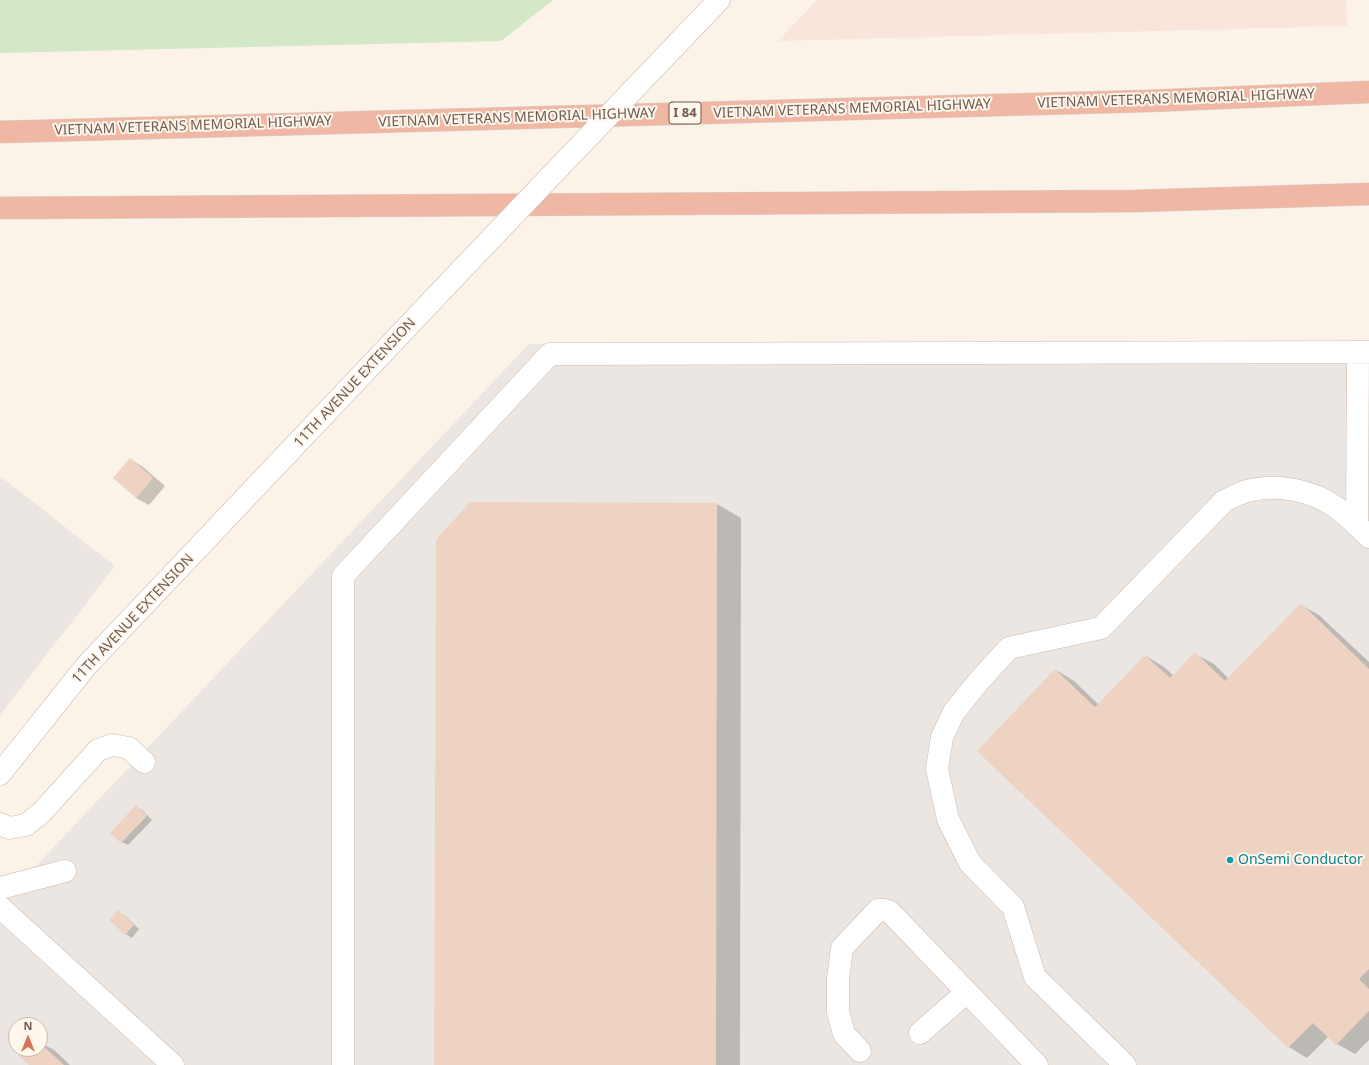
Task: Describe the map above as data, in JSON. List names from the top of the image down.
{
  "streets": {
    "highway": ["VIETNAM VETERANS MEMORIAL HIGHWAY", "I 84"],
    "street": ["11TH AVENUE EXTENSION"]
  },
  "places": ["OnSemi Conductor"],
  "north": "top"
}
